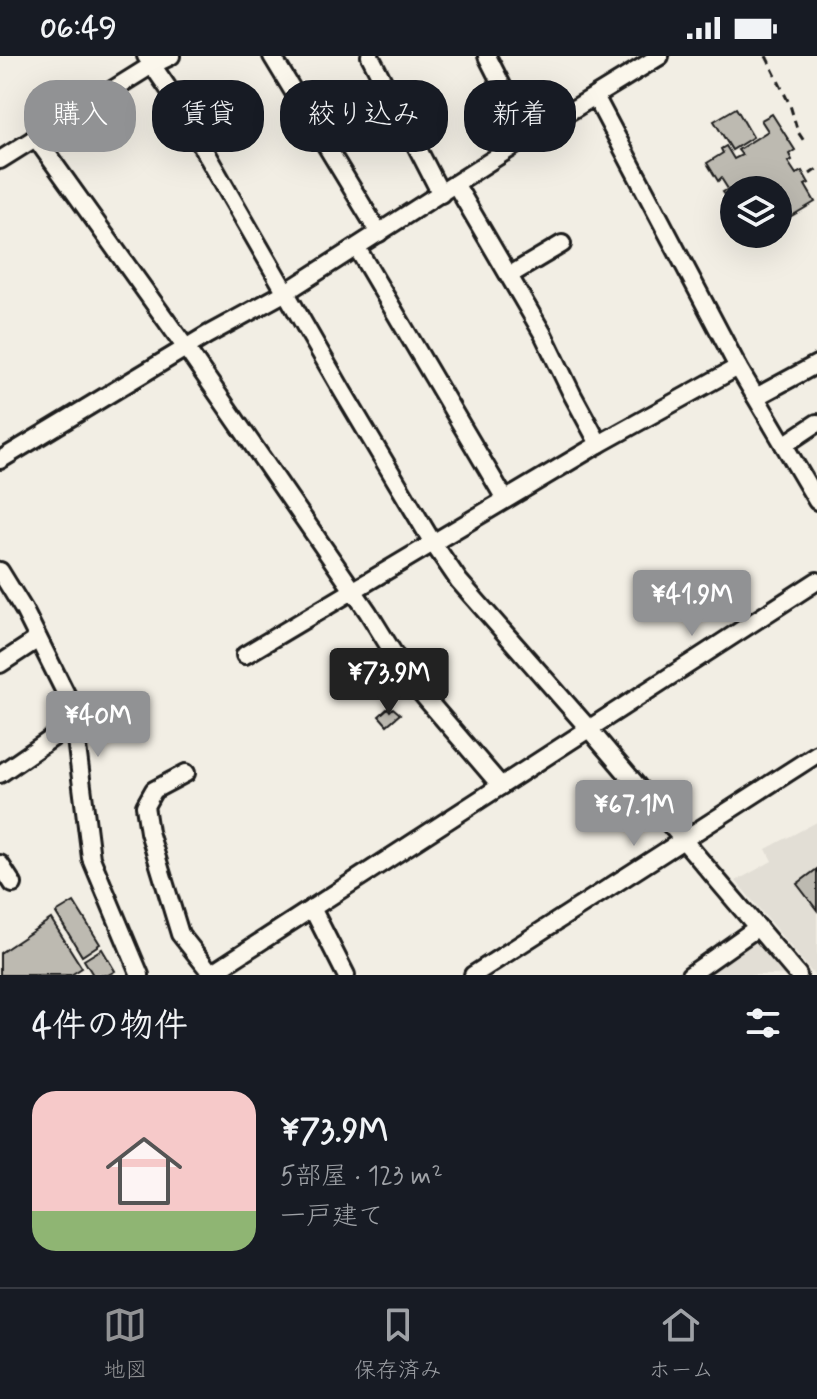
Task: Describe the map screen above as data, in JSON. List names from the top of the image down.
{
  "page": {
    "status": "06:49",
    "chip": [
      "購入",
      "賃貸",
      "絞り込み",
      "新着"
    ],
    "price": [
      "¥41.9M",
      "¥73.9M",
      "¥40M",
      "¥67.1M"
    ],
    "heading": "4件の物件",
    "list": [
      {
        "name": "¥73.9M",
        "note": "5部屋 · 123 m² · 一戸建て"
      }
    ],
    "tabs": ["地図", "保存済み", "ホーム"]
  }
}
